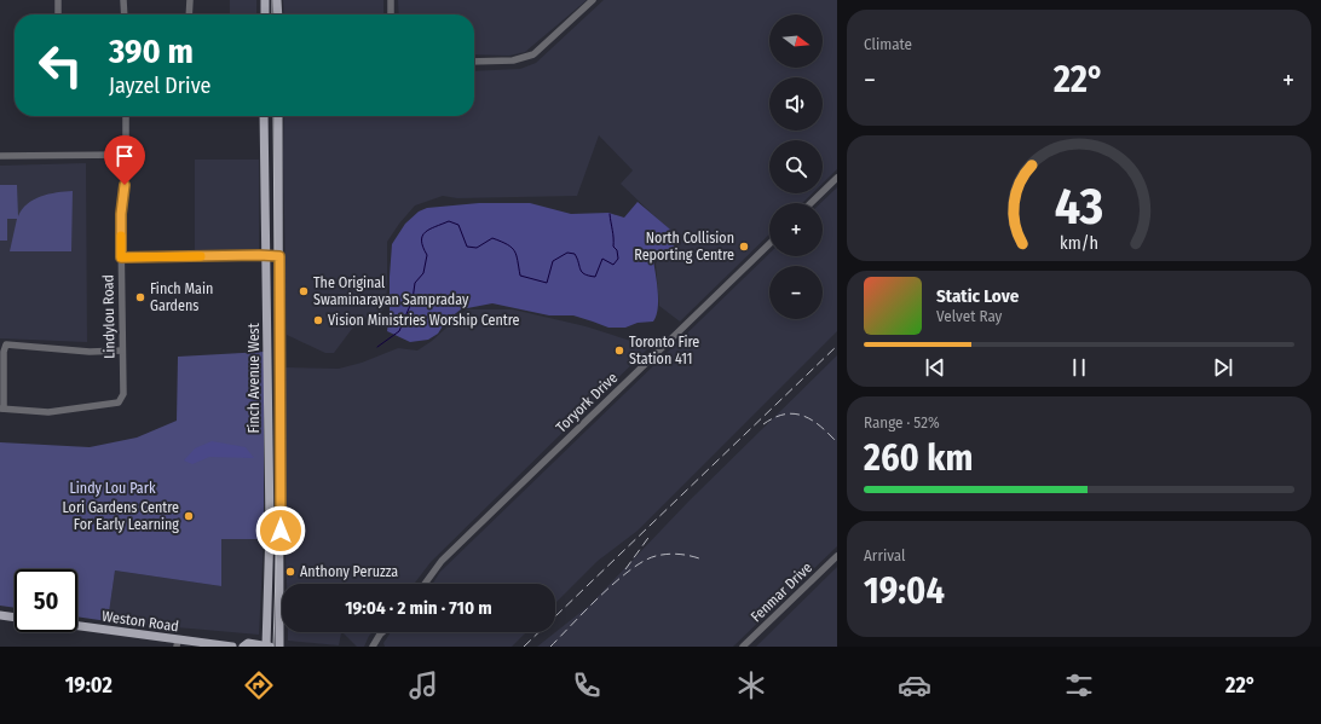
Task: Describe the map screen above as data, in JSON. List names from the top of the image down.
{
  "streets": {
    "main road": ["Finch Avenue West", "Weston Road"],
    "street": ["Lindylou Road", "Toryork Drive", "Fenmar Drive"]
  },
  "parks": ["Lindy Lou Park"],
  "places": [
    "North Collision Reporting Centre",
    "The Original Swaminarayan Sampraday",
    "Finch Main Gardens",
    "Vision Ministries Worship Centre",
    "Toronto Fire Station 411",
    "Lori Gardens Centre For Early Learning",
    "Anthony Peruzza"
  ],
  "north": "right",
  "page": {
    "tile": [
      "Climate",
      ["Range · 52%", "260 km"],
      ["Arrival", "19:04"]
    ],
    "map_buttons": ["+", "−"],
    "turn": ["390 m", "Jayzel Drive"],
    "heat": ["−", "22°", "+"],
    "song": ["Static Love", "Velvet Ray"],
    "limit": "50",
    "trip": "19:04 · 2 min · 710 m",
    "tabs": ["19:02", "22°"],
    "gauge": ["43", "km/h"]
  }
}
